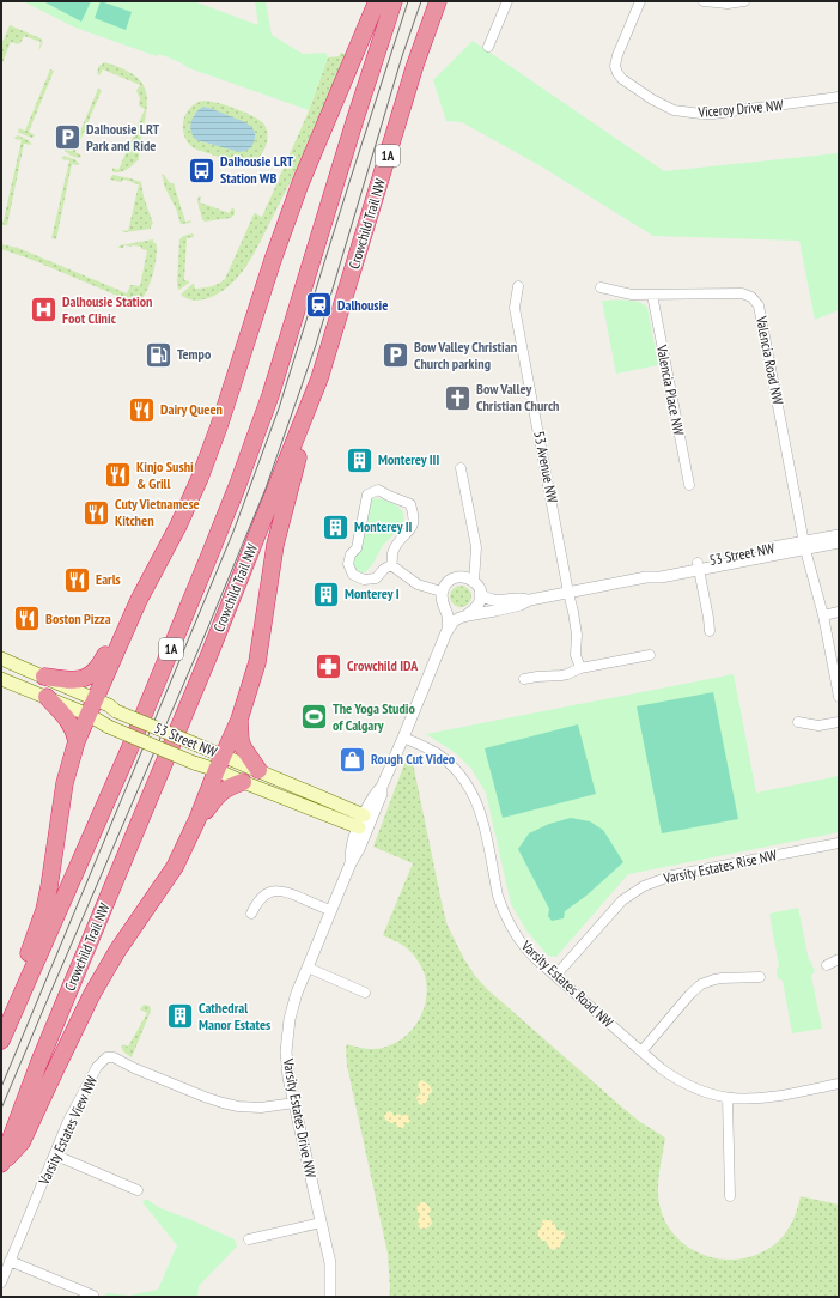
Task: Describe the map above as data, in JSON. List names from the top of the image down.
{
  "streets": {
    "highway": ["1A", "Crowchild Trail NW"],
    "main road": ["53 Street NW"],
    "street": [
      "Viceroy Drive NW",
      "Valencia Road NW",
      "Valencia Place NW",
      "53 Avenue NW",
      "Varsity Estates Rise NW",
      "Varsity Estates Road NW",
      "Varsity Estates Drive NW",
      "Varsity Estates View NW"
    ]
  },
  "crossings": [
    ["Valencia Road NW", "Valencia Place NW"],
    ["Valencia Road NW", "53 Street NW"],
    ["53 Avenue NW", "53 Street NW"],
    ["53 Street NW", "Varsity Estates Drive NW"],
    ["Varsity Estates Rise NW", "Varsity Estates Road NW"],
    ["Varsity Estates Road NW", "Varsity Estates Drive NW"],
    ["Varsity Estates Drive NW", "Varsity Estates View NW"]
  ],
  "places": {
    "parking": ["Dalhousie LRT Park and Ride", "Bow Valley Christian Church parking"],
    "bus stop": ["Dalhousie LRT Station WB"],
    "station": ["Dalhousie"],
    "hospital": ["Dalhousie Station Foot Clinic"],
    "fuel station": ["Tempo"],
    "church": ["Bow Valley Christian Church"],
    "restaurant": [
      "Dairy Queen",
      "Kinjo Sushi & Grill",
      "Cuty Vietnamese Kitchen",
      "Earls",
      "Boston Pizza"
    ],
    "building": [
      "Monterey III",
      "Monterey II",
      "Monterey I",
      "Cathedral Manor Estates"
    ],
    "pharmacy": ["Crowchild IDA"],
    "sports": ["The Yoga Studio of Calgary"],
    "shop": ["Rough Cut Video"]
  }
}
